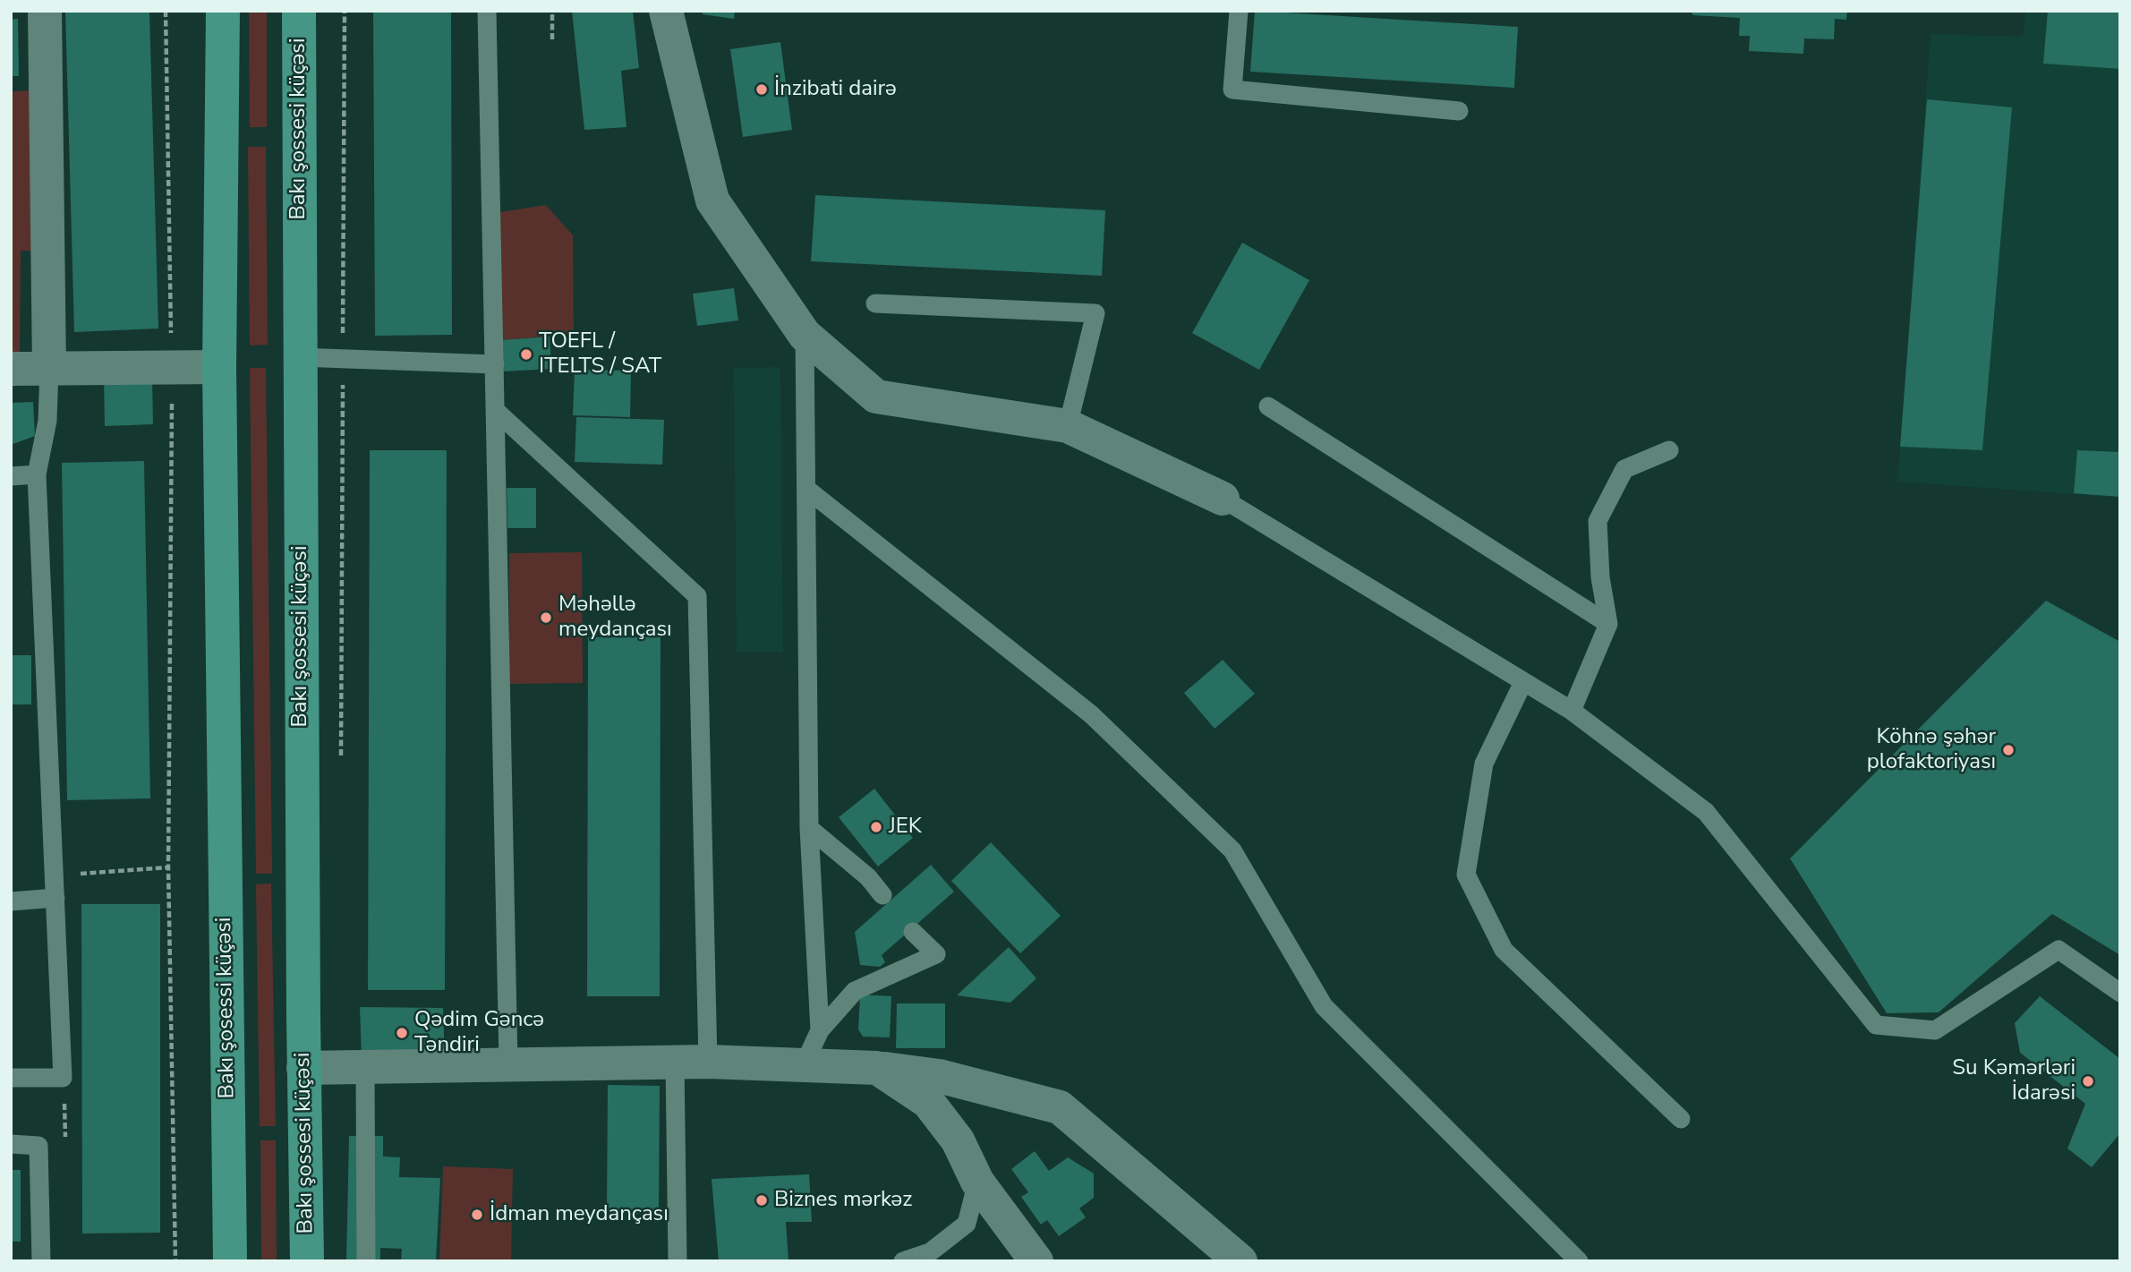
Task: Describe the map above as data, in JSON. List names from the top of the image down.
{
  "streets": {
    "main road": ["Bakı şossesi küçəsi", "Bakı şosessi küçəsi"]
  },
  "places": [
    "İnzibati dairə",
    "TOEFL / ITELTS / SAT",
    "Məhəllə meydançası",
    "Köhnə şəhər plofaktoriyası",
    "JEK",
    "Qədim Gəncə Təndiri",
    "Su Kəmərləri İdarəsi",
    "Biznes mərkəz",
    "İdman meydançası"
  ]
}
